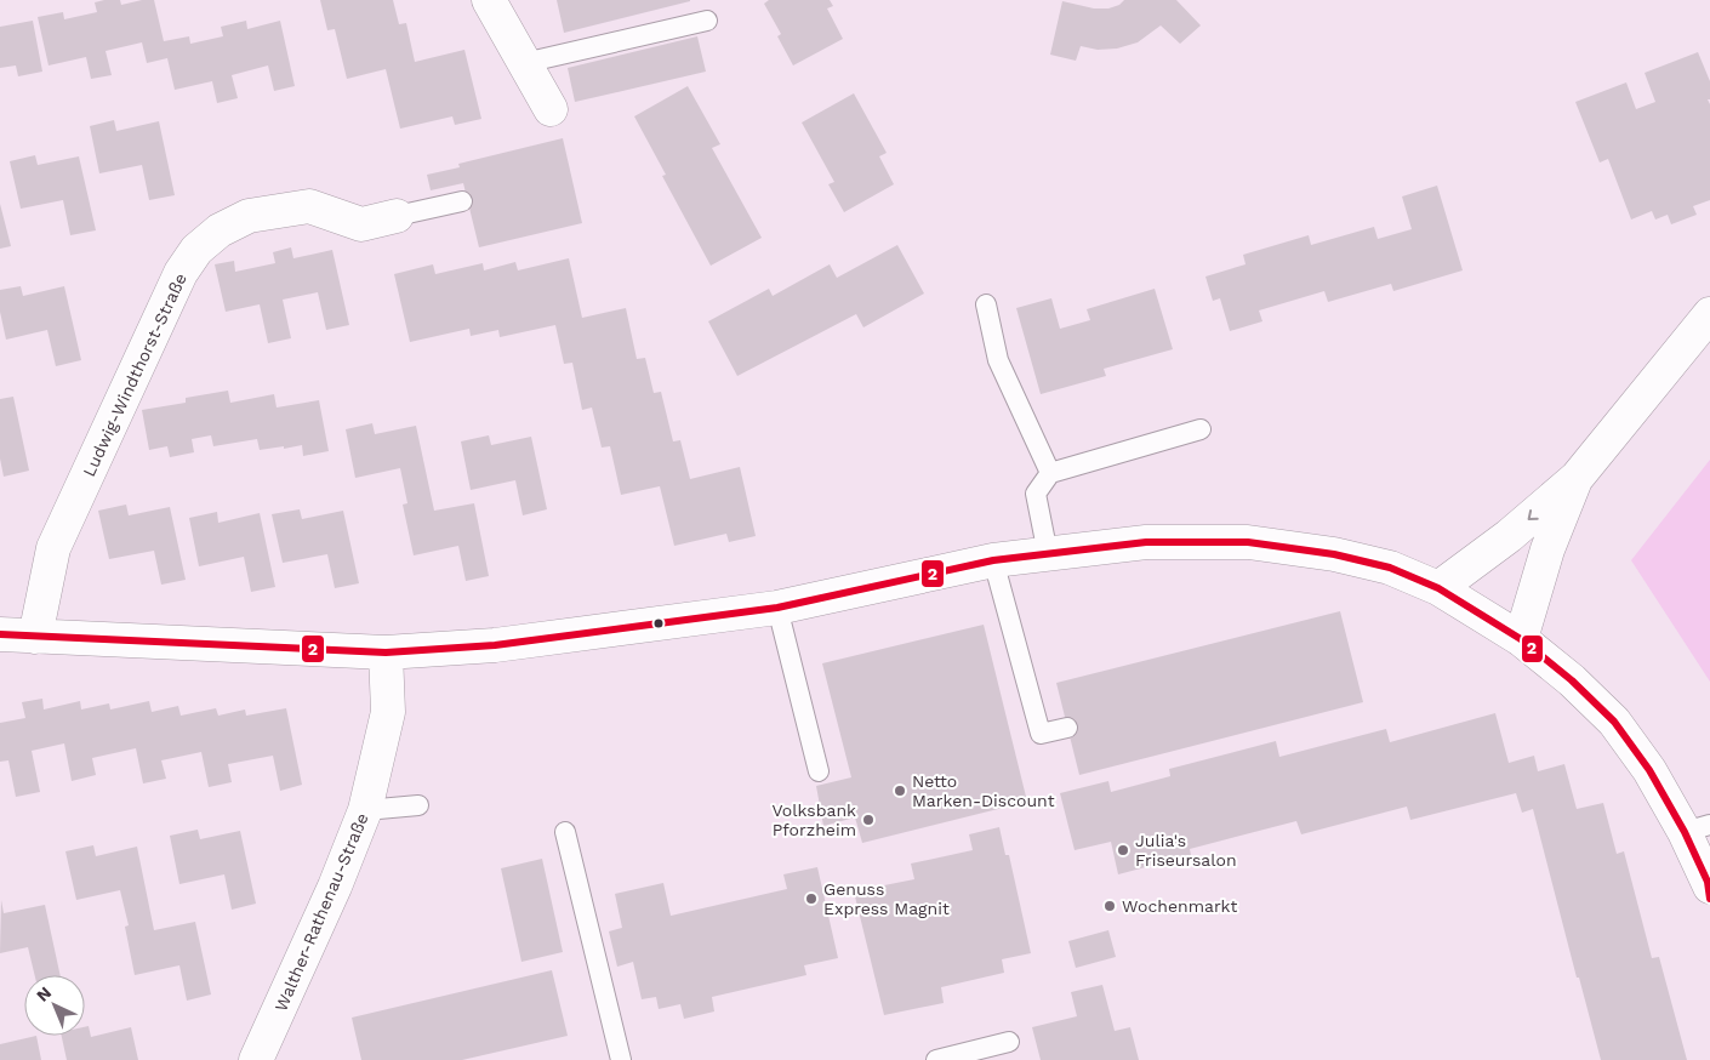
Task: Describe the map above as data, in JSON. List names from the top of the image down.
{
  "streets": {
    "street": ["Ludwig-Windthorst-Straße", "Walther-Rathenau-Straße"]
  },
  "places": [
    "Netto Marken-Discount",
    "Volksbank Pforzheim",
    "Julia's Friseursalon",
    "Genuss Express Magnit",
    "Wochenmarkt"
  ],
  "lines": ["transit line 2"],
  "north": "top left"
}
